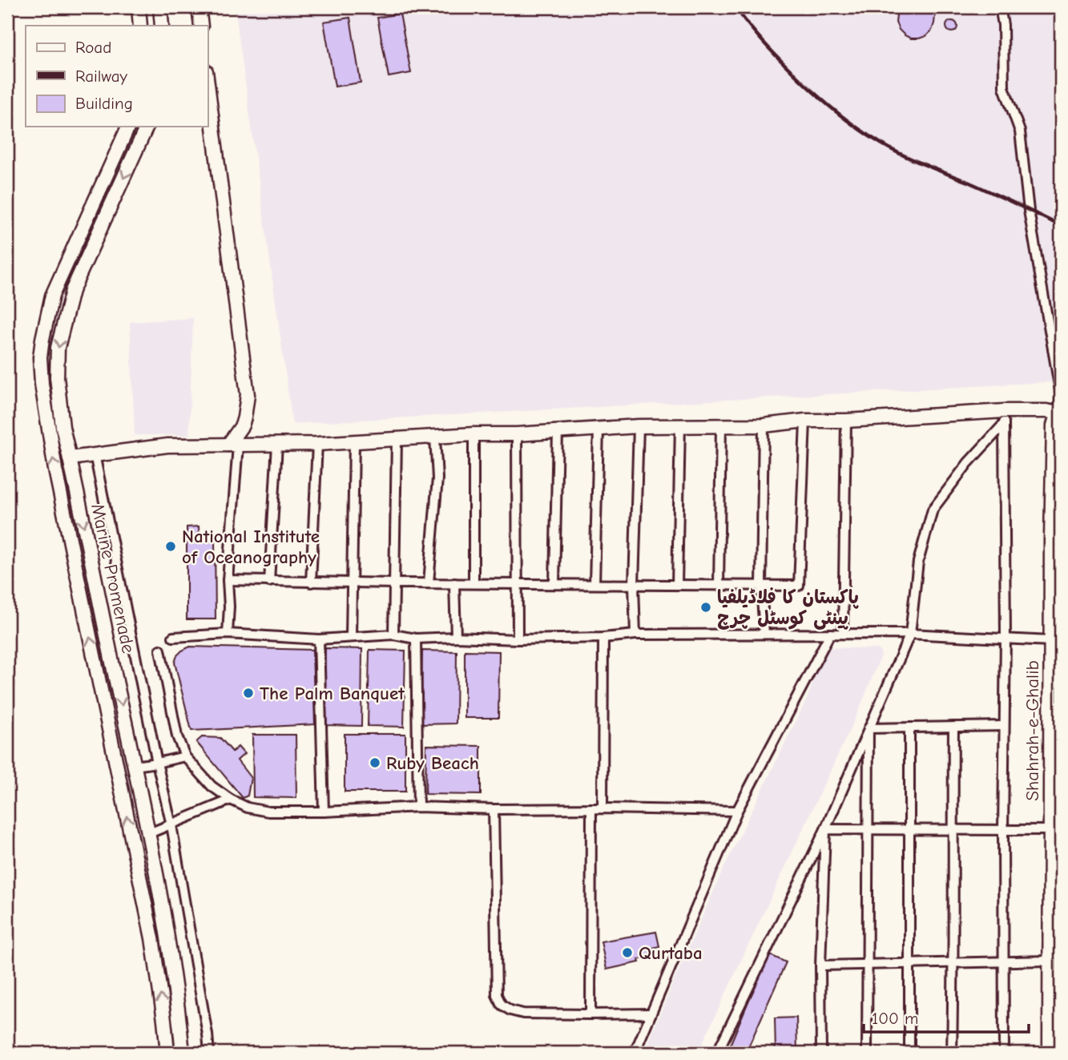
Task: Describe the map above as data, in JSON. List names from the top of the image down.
{
  "streets": {
    "main road": ["Marine Promenade", "Shahrah-e-Ghalib"]
  },
  "places": [
    "National Institute of Oceanography",
    "پاکستان کا فلاڈیلفیا پینٹی کوسٹل چرچ",
    "The Palm Banquet",
    "Ruby Beach",
    "Qurtaba"
  ],
  "legend": ["Road", "Railway", "Building"],
  "scale_bar": "100 m"
}
